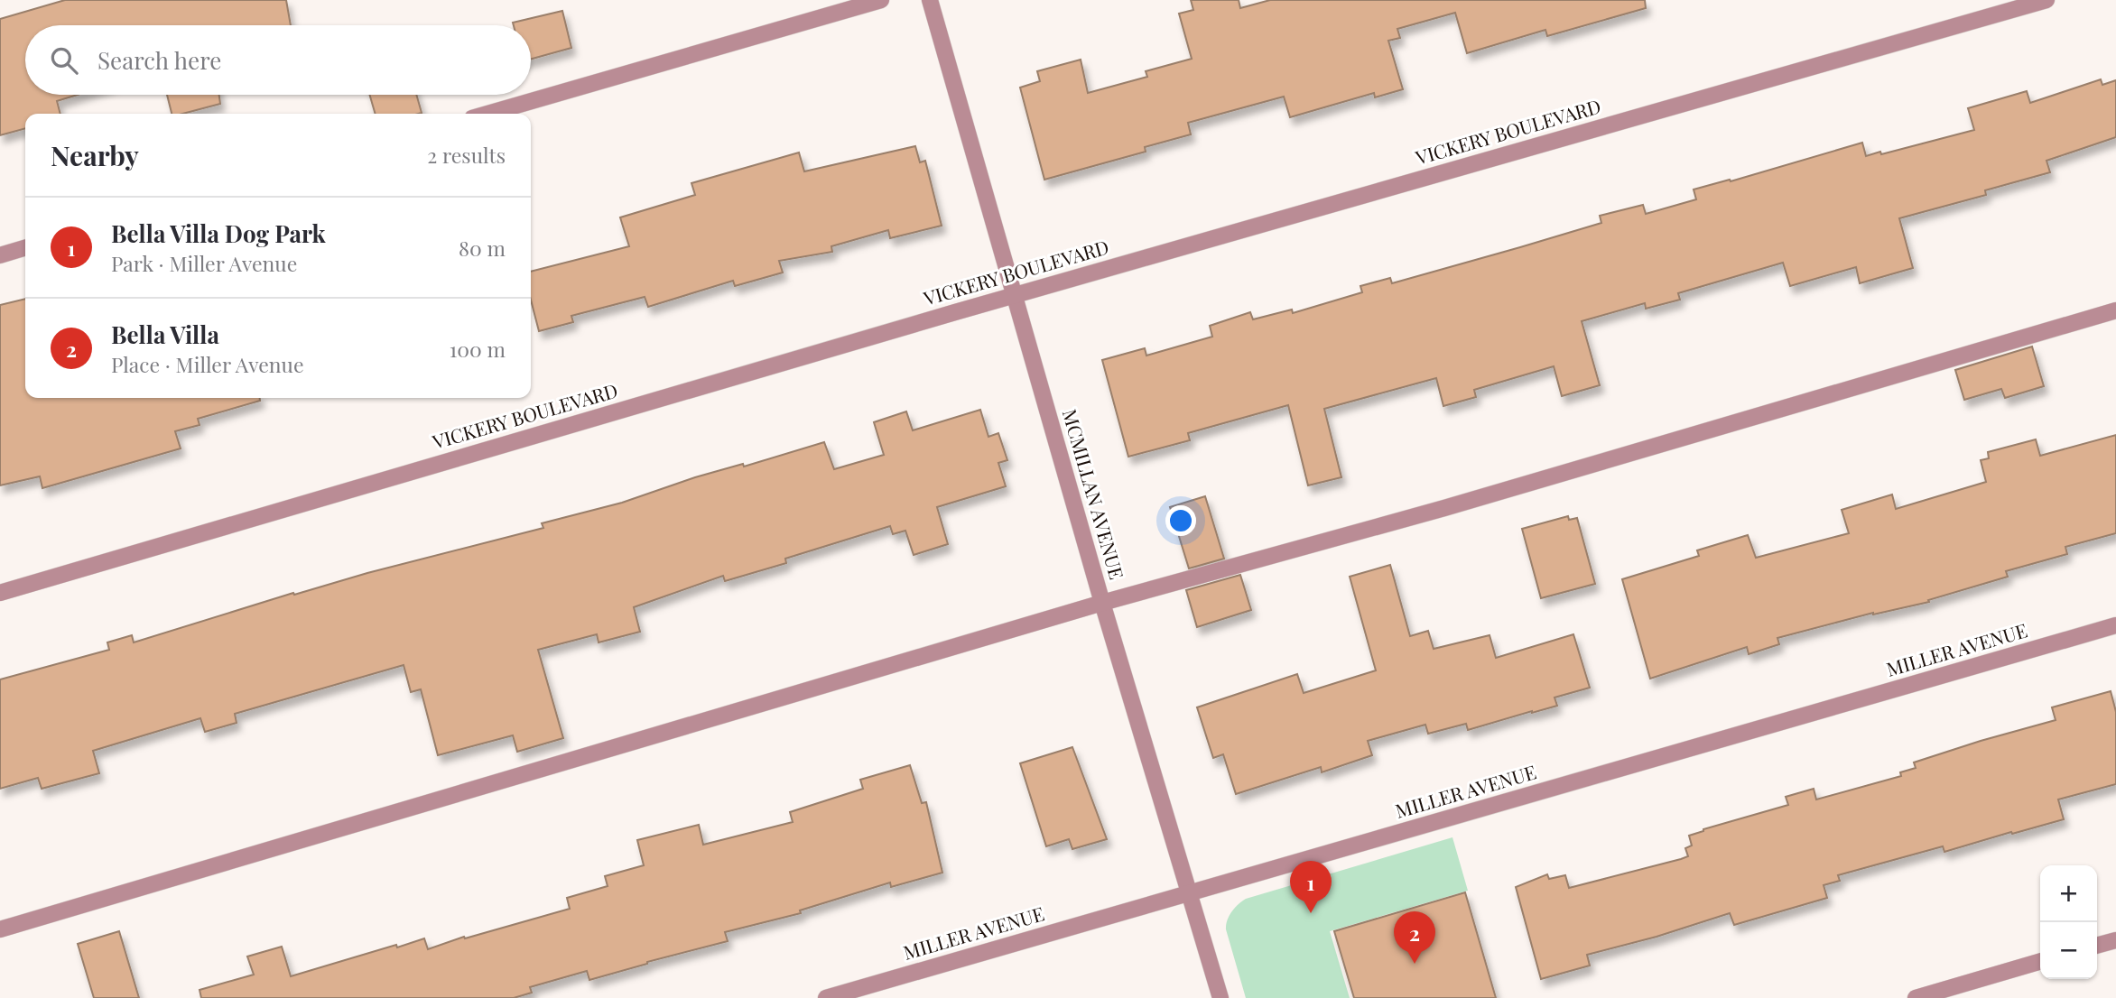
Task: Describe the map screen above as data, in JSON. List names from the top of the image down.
{
  "streets": {
    "street": ["VICKERY BOULEVARD", "MCMILLAN AVENUE", "MILLER AVENUE"]
  },
  "crossings": [
    ["VICKERY BOULEVARD", "MCMILLAN AVENUE"],
    ["MCMILLAN AVENUE", "MILLER AVENUE"]
  ],
  "page": {
    "search": "Search here",
    "heading": ["Nearby", "2 results"],
    "list": [
      {
        "mark": "1",
        "name": "Bella Villa Dog Park",
        "note": "Park · Miller Avenue",
        "value": "80 m"
      },
      {
        "mark": "2",
        "name": "Bella Villa",
        "note": "Place · Miller Avenue",
        "value": "100 m"
      }
    ],
    "pins": ["1", "2"],
    "map_buttons": ["+", "−"]
  }
}
